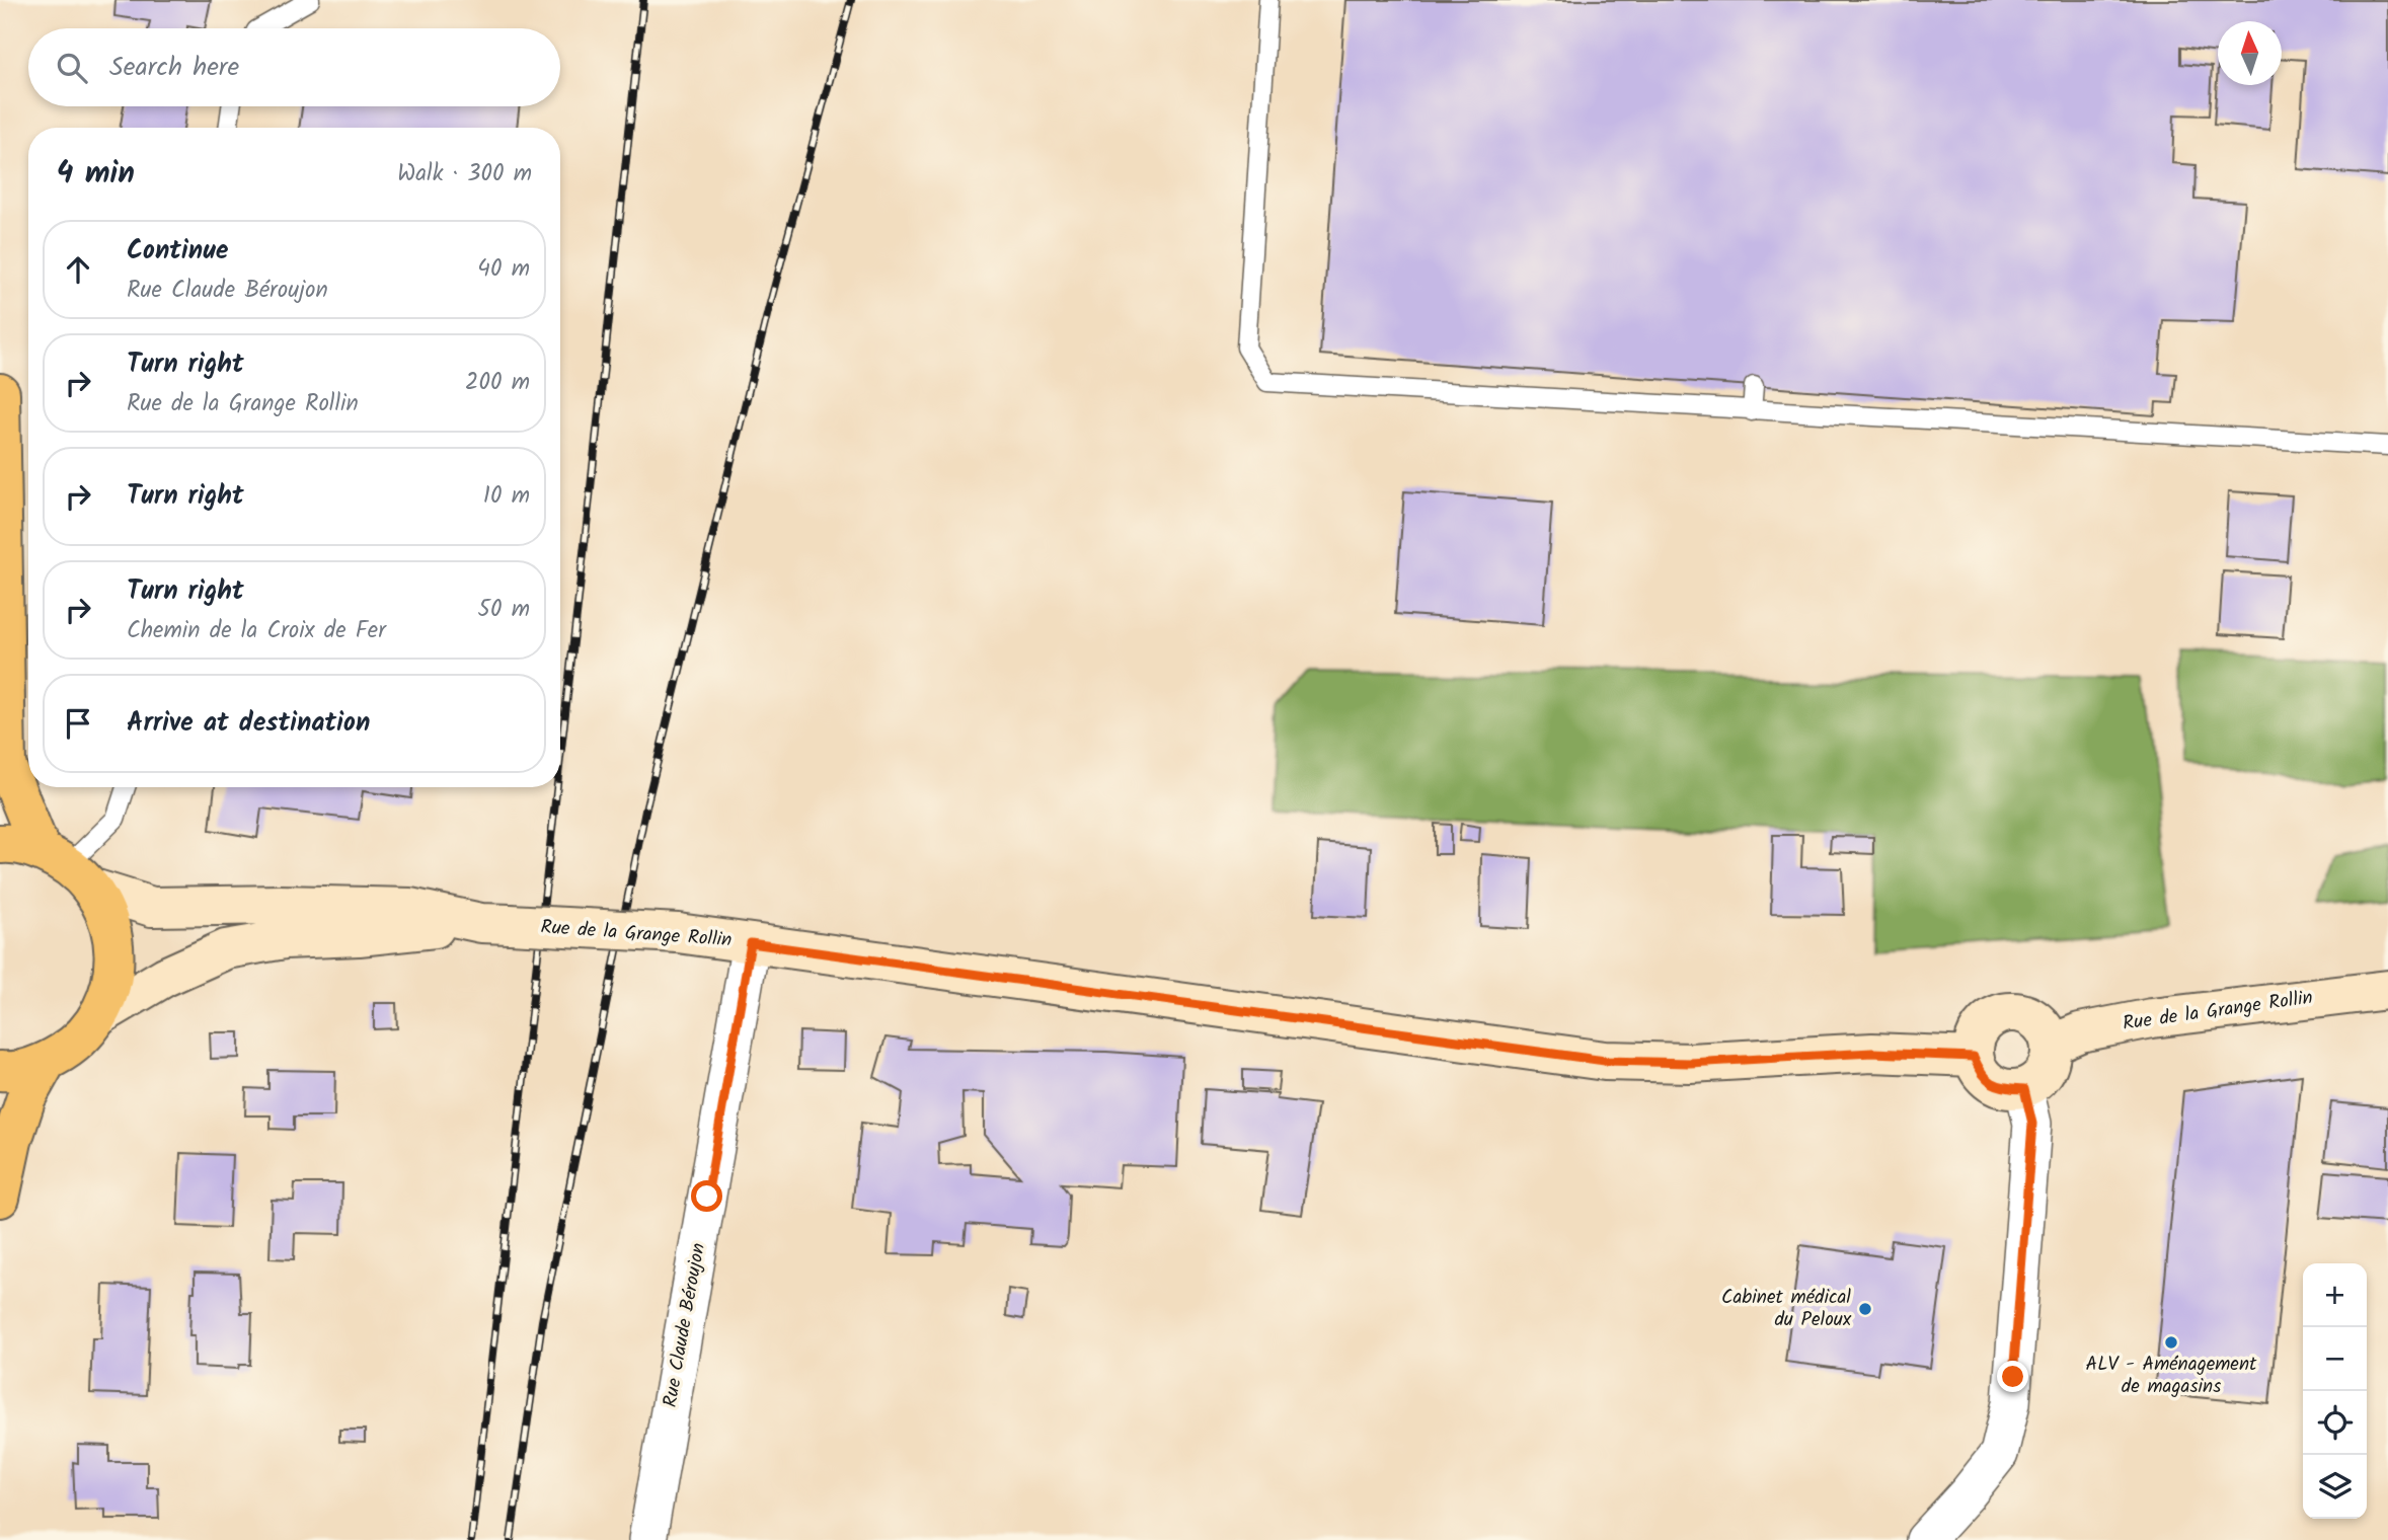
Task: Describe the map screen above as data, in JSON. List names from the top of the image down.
{
  "streets": {
    "main road": ["Rue de la Grange Rollin"],
    "street": ["Rue Claude Béroujon"]
  },
  "crossings": [
    ["Rue de la Grange Rollin", "Rue Claude Béroujon"]
  ],
  "places": ["Cabinet médical du Peloux", "ALV - Aménagement de magasins"],
  "north": "top",
  "page": {
    "search": "Search here",
    "heading": ["4 min", "Walk · 300 m"],
    "list": [
      ["Continue", "Rue Claude Béroujon", "40 m"],
      ["Turn right", "Rue de la Grange Rollin", "200 m"],
      ["Turn right", "10 m"],
      ["Turn right", "Chemin de la Croix de Fer", "50 m"],
      "Arrive at destination"
    ],
    "map_buttons": ["+", "−"]
  }
}
